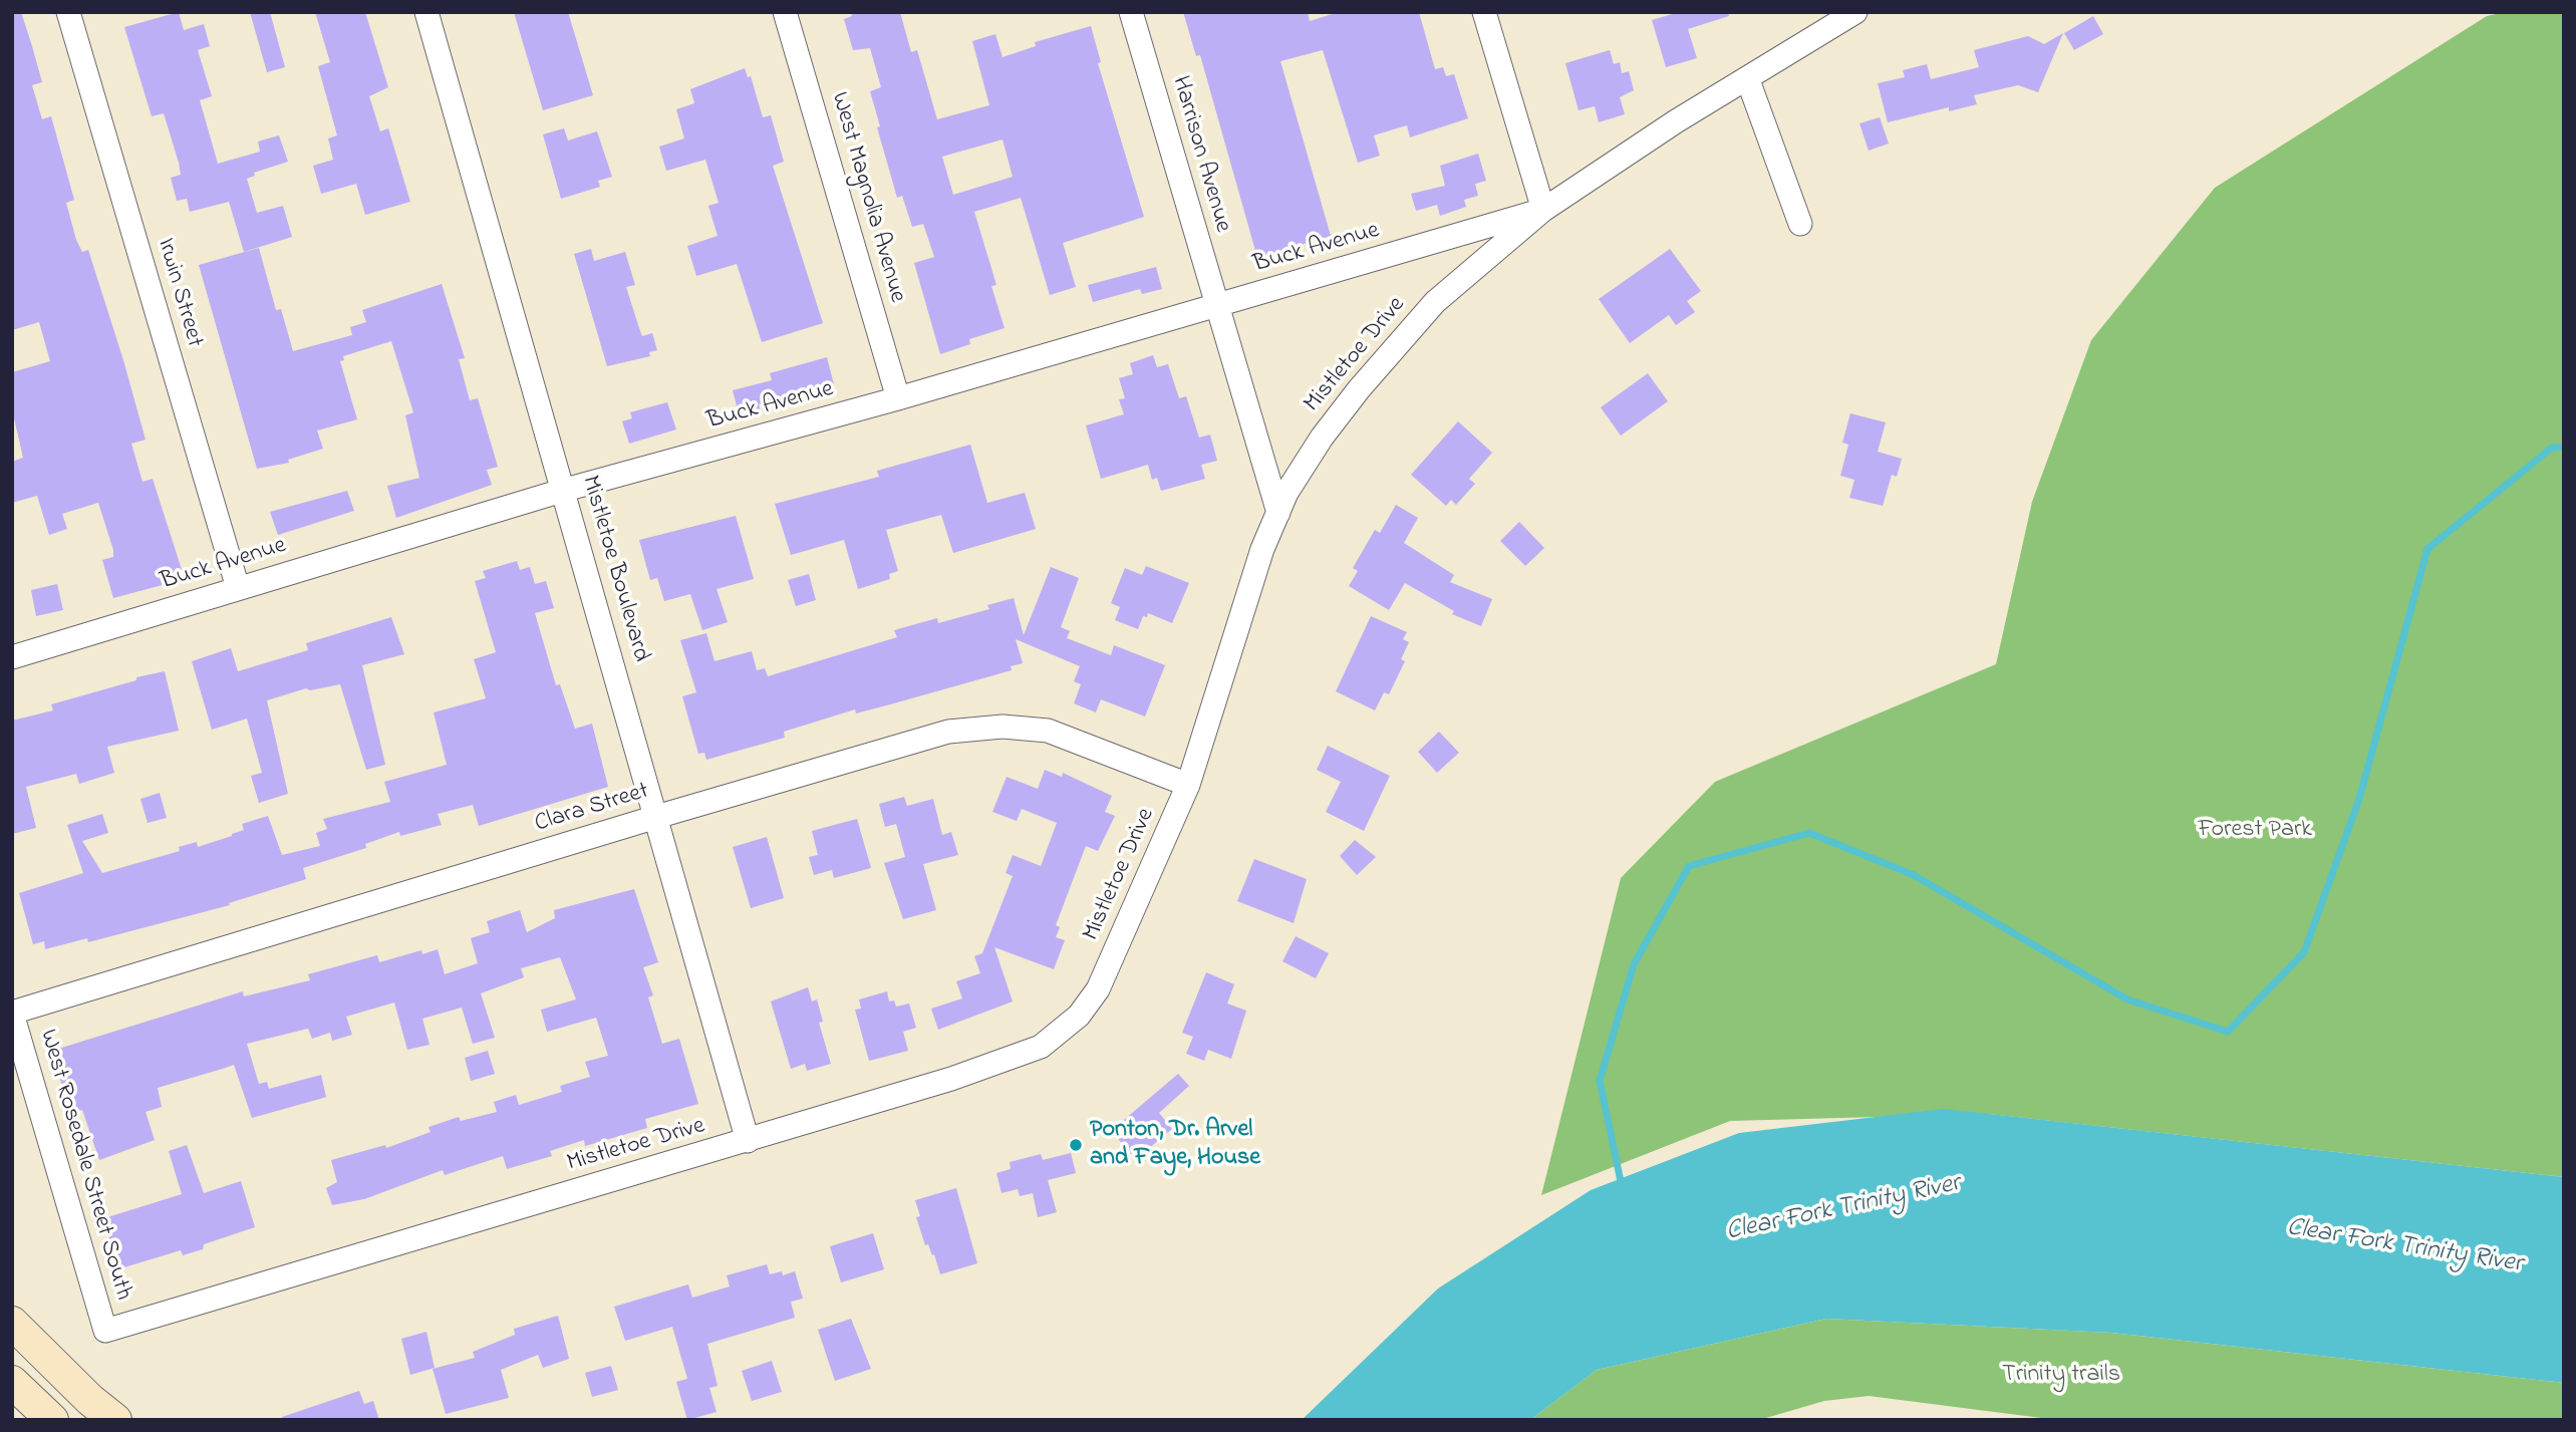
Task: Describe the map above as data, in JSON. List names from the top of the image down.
{
  "streets": {
    "street": [
      "Harrison Avenue",
      "West Magnolia Avenue",
      "Buck Avenue",
      "Irwin Street",
      "Mistletoe Drive",
      "Mistletoe Boulevard",
      "Clara Street",
      "West Rosedale Street South"
    ]
  },
  "crossings": [
    ["Harrison Avenue", "Buck Avenue"],
    ["Harrison Avenue", "Mistletoe Drive"],
    ["West Magnolia Avenue", "Buck Avenue"],
    ["Buck Avenue", "Irwin Street"],
    ["Buck Avenue", "Mistletoe Drive"],
    ["Buck Avenue", "Mistletoe Boulevard"],
    ["Mistletoe Drive", "Mistletoe Boulevard"],
    ["Mistletoe Drive", "Clara Street"],
    ["Mistletoe Drive", "West Rosedale Street South"],
    ["Mistletoe Boulevard", "Clara Street"],
    ["Clara Street", "West Rosedale Street South"]
  ],
  "water": ["Clear Fork Trinity River"],
  "parks": ["Forest Park", "Trinity trails"],
  "places": ["Ponton, Dr. Arvel and Faye, House"]
}
